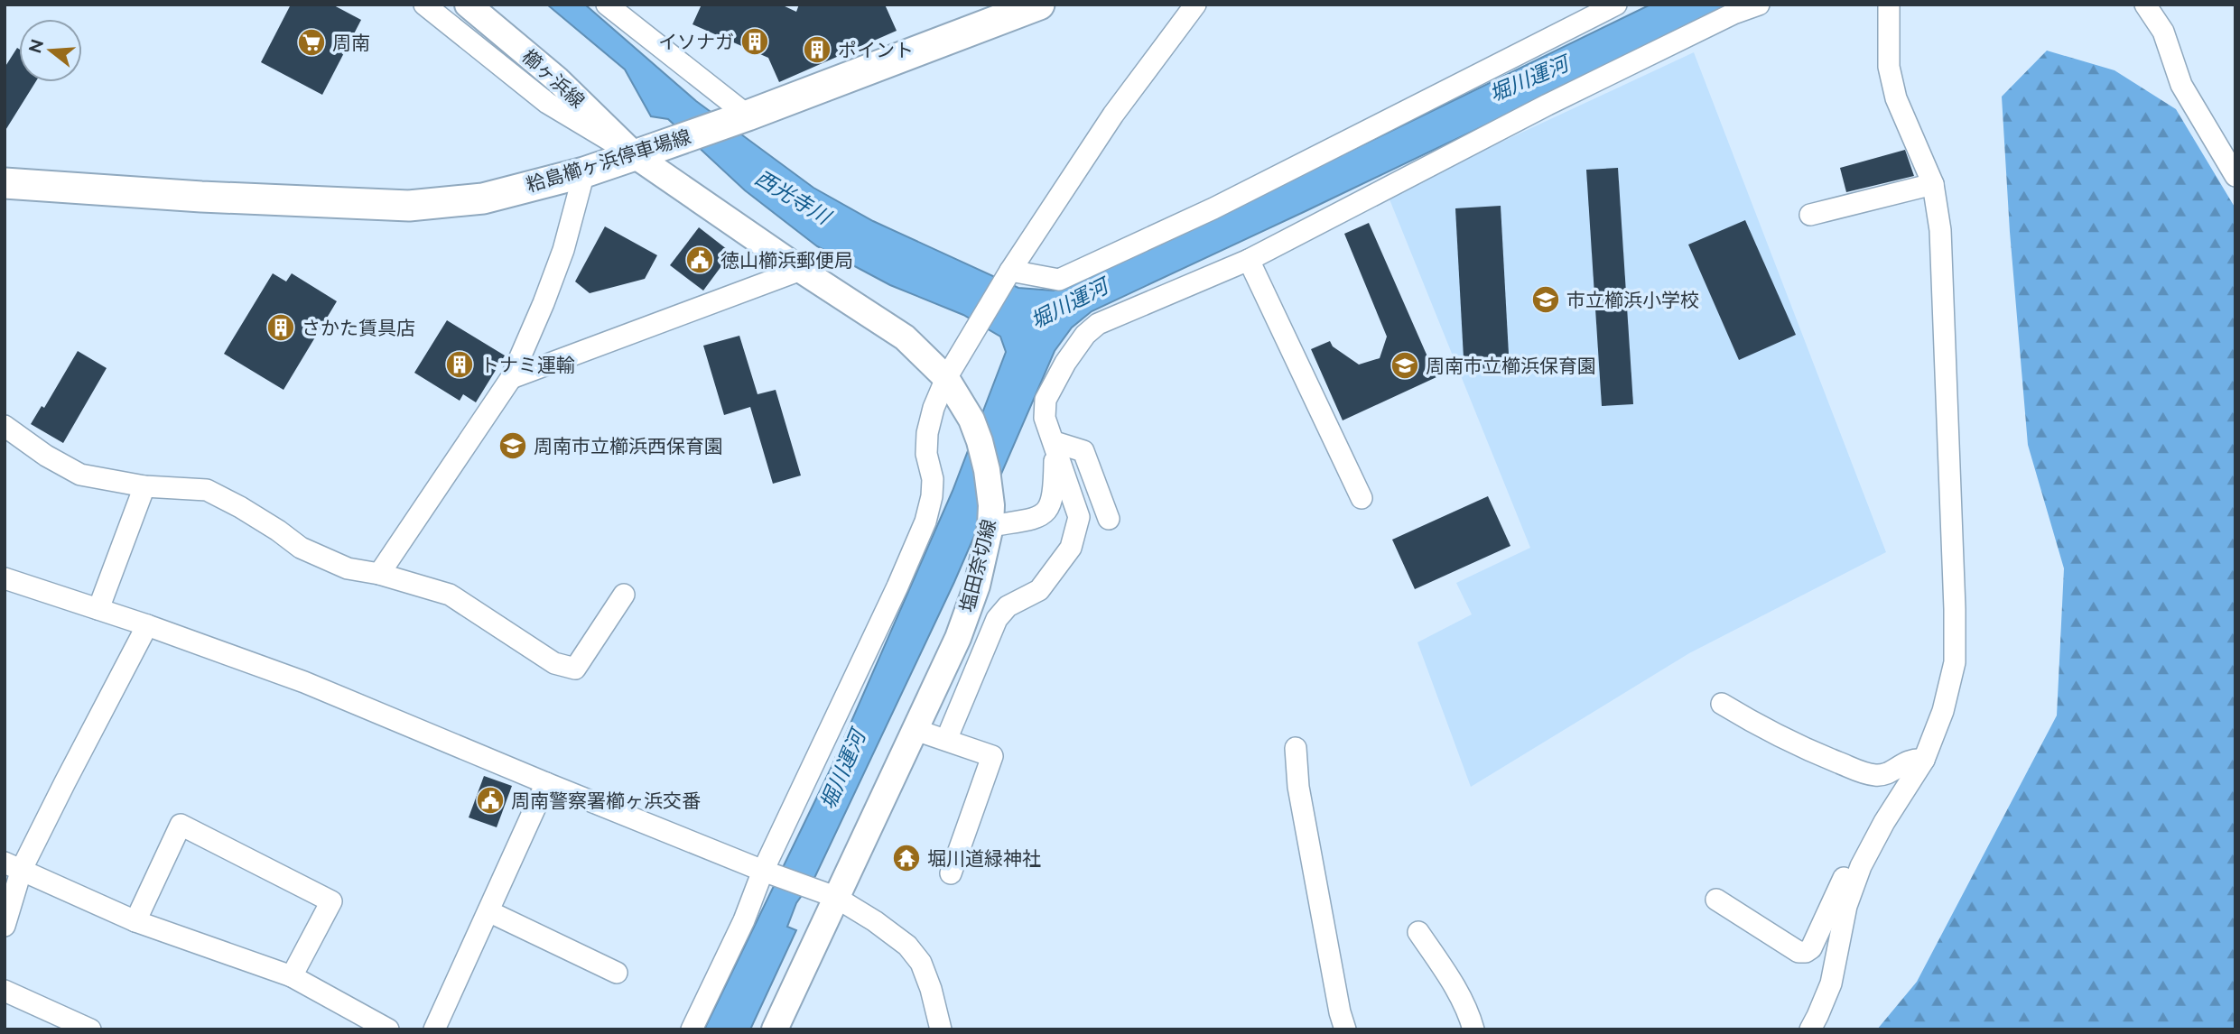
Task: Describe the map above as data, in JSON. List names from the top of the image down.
{
  "streets": {
    "main road": ["粭島櫛ヶ浜停車場線"],
    "street": ["櫛ヶ浜線", "塩田奈切線"]
  },
  "crossings": [
    ["櫛ヶ浜線", "粭島櫛ヶ浜停車場線"],
    ["櫛ヶ浜線", "塩田奈切線"],
    ["粭島櫛ヶ浜停車場線", "塩田奈切線"]
  ],
  "water": ["堀川運河", "西光寺川"],
  "places": {
    "building": [
      "イソナガ",
      "ポイント",
      "さかた賃具店",
      "トナミ運輸"
    ],
    "supermarket": ["周南"],
    "public building": ["徳山櫛浜郵便局", "周南警察署櫛ヶ浜交番"],
    "school or university": ["市立櫛浜小学校", "周南市立櫛浜保育園", "周南市立櫛浜西保育園"],
    "temple": ["堀川道緑神社"]
  },
  "north": "left"
}
